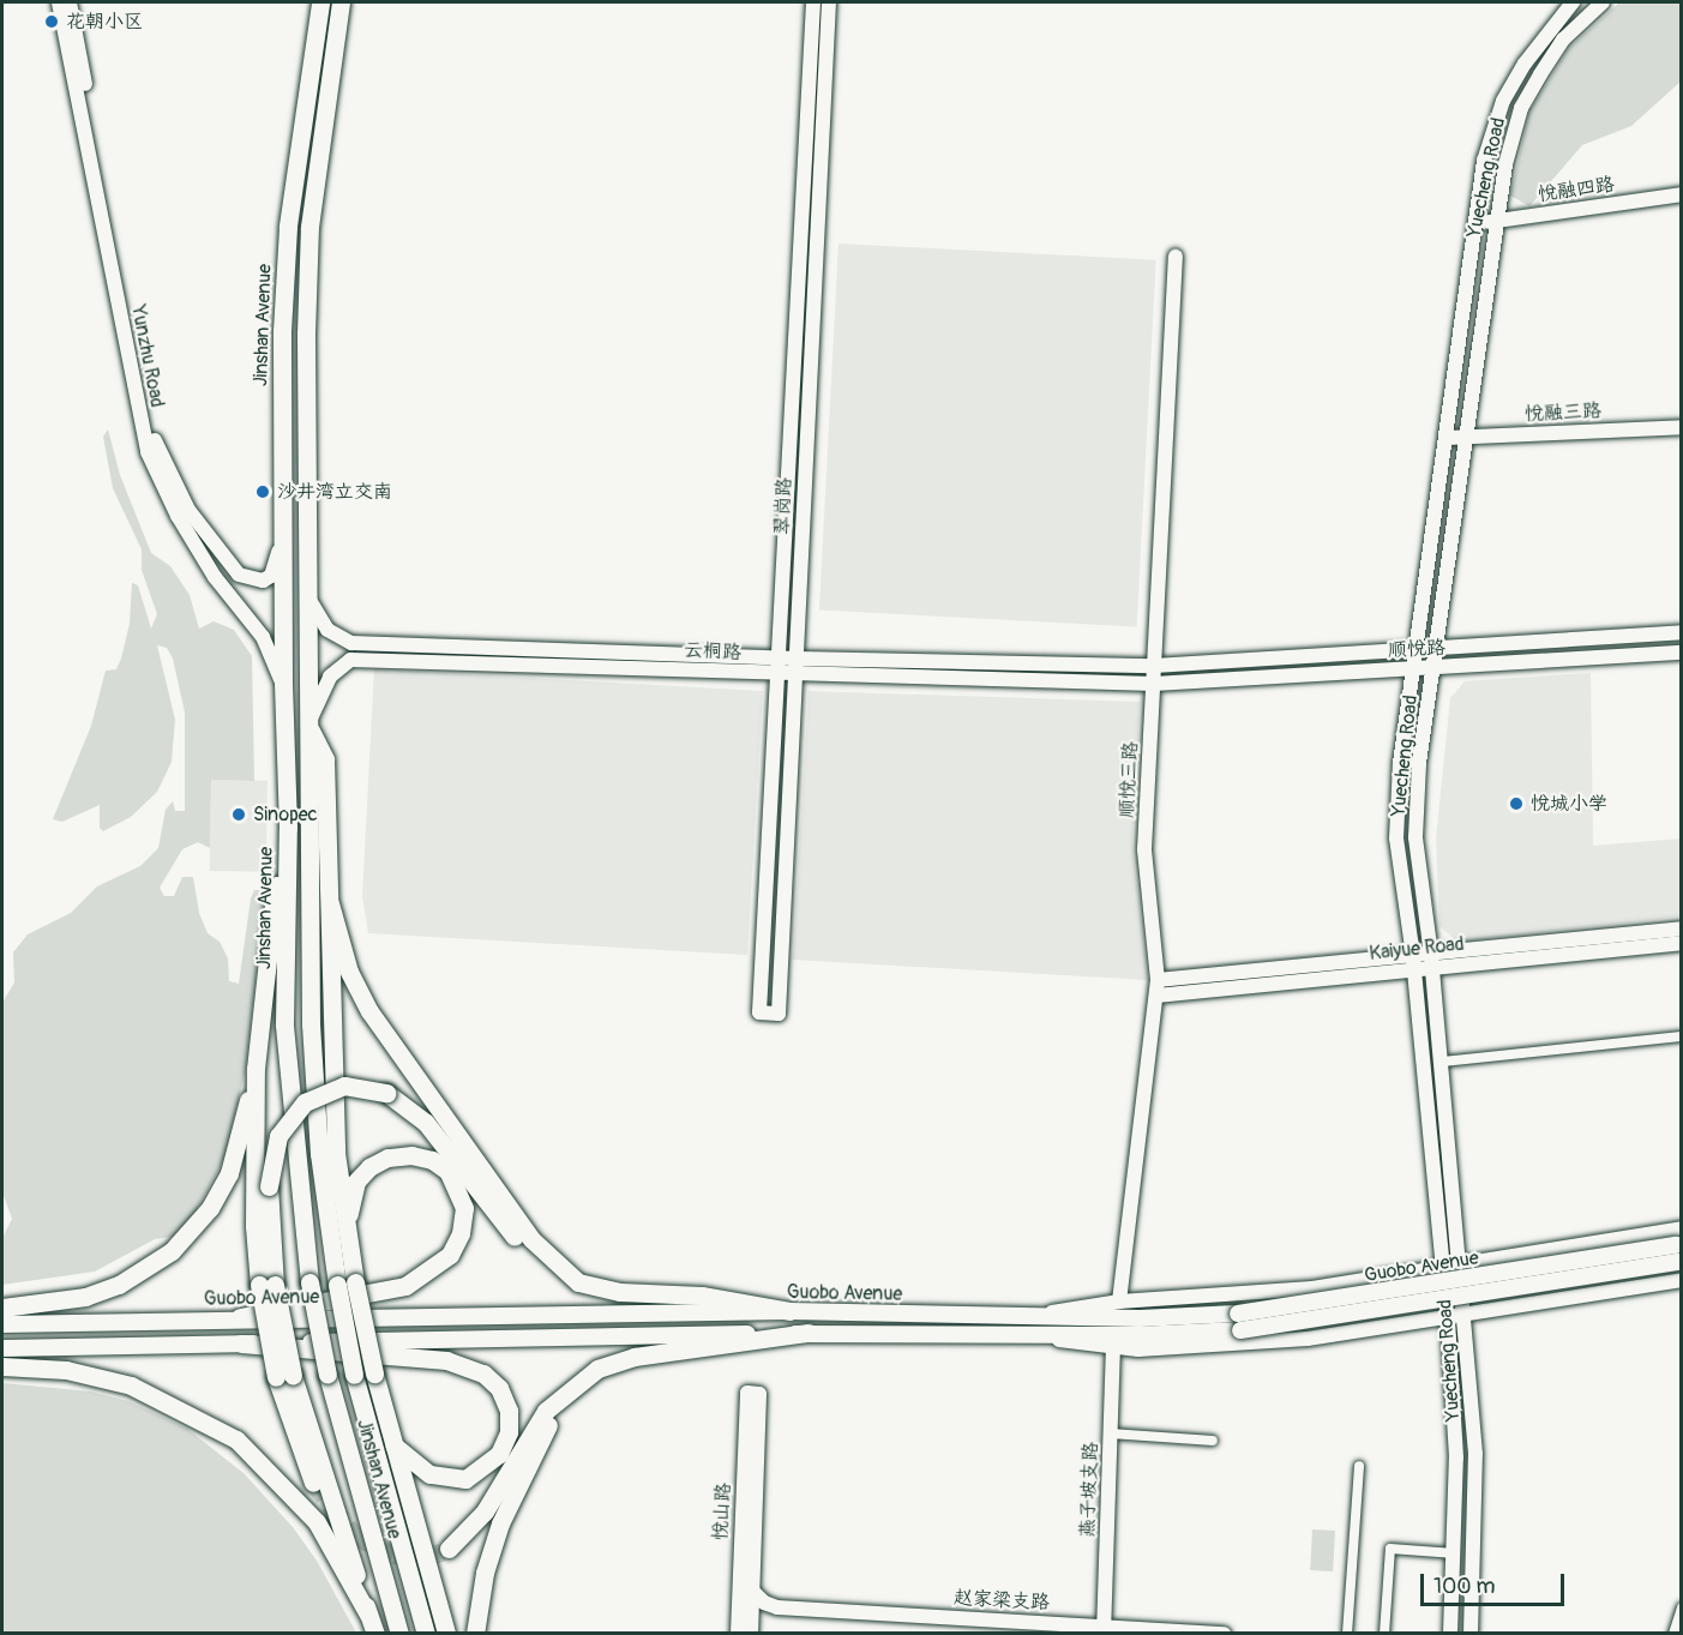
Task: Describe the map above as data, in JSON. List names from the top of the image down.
{
  "streets": {
    "highway": ["Jinshan Avenue"],
    "main road": [
      "Yuecheng Road",
      "悦融四路",
      "Yunzhu Road",
      "悦融三路",
      "翠岗路",
      "顺悦路",
      "云桐路",
      "顺悦三路",
      "Kaiyue Road",
      "Guobo Avenue",
      "燕子坡支路",
      "悦山路",
      "赵家梁支路"
    ]
  },
  "crossings": [
    ["Yuecheng Road", "悦融四路"],
    ["Yuecheng Road", "悦融三路"],
    ["Yuecheng Road", "顺悦路"],
    ["Yuecheng Road", "Kaiyue Road"],
    ["Jinshan Avenue", "Yunzhu Road"],
    ["Jinshan Avenue", "云桐路"],
    ["翠岗路", "云桐路"],
    ["顺悦路", "云桐路"],
    ["顺悦路", "顺悦三路"],
    ["云桐路", "顺悦三路"],
    ["顺悦三路", "Kaiyue Road"],
    ["燕子坡支路", "赵家梁支路"]
  ],
  "places": [
    "花朝小区",
    "沙井湾立交南",
    "悦城小学",
    "Sinopec"
  ],
  "scale_bar": "100 m"
}
